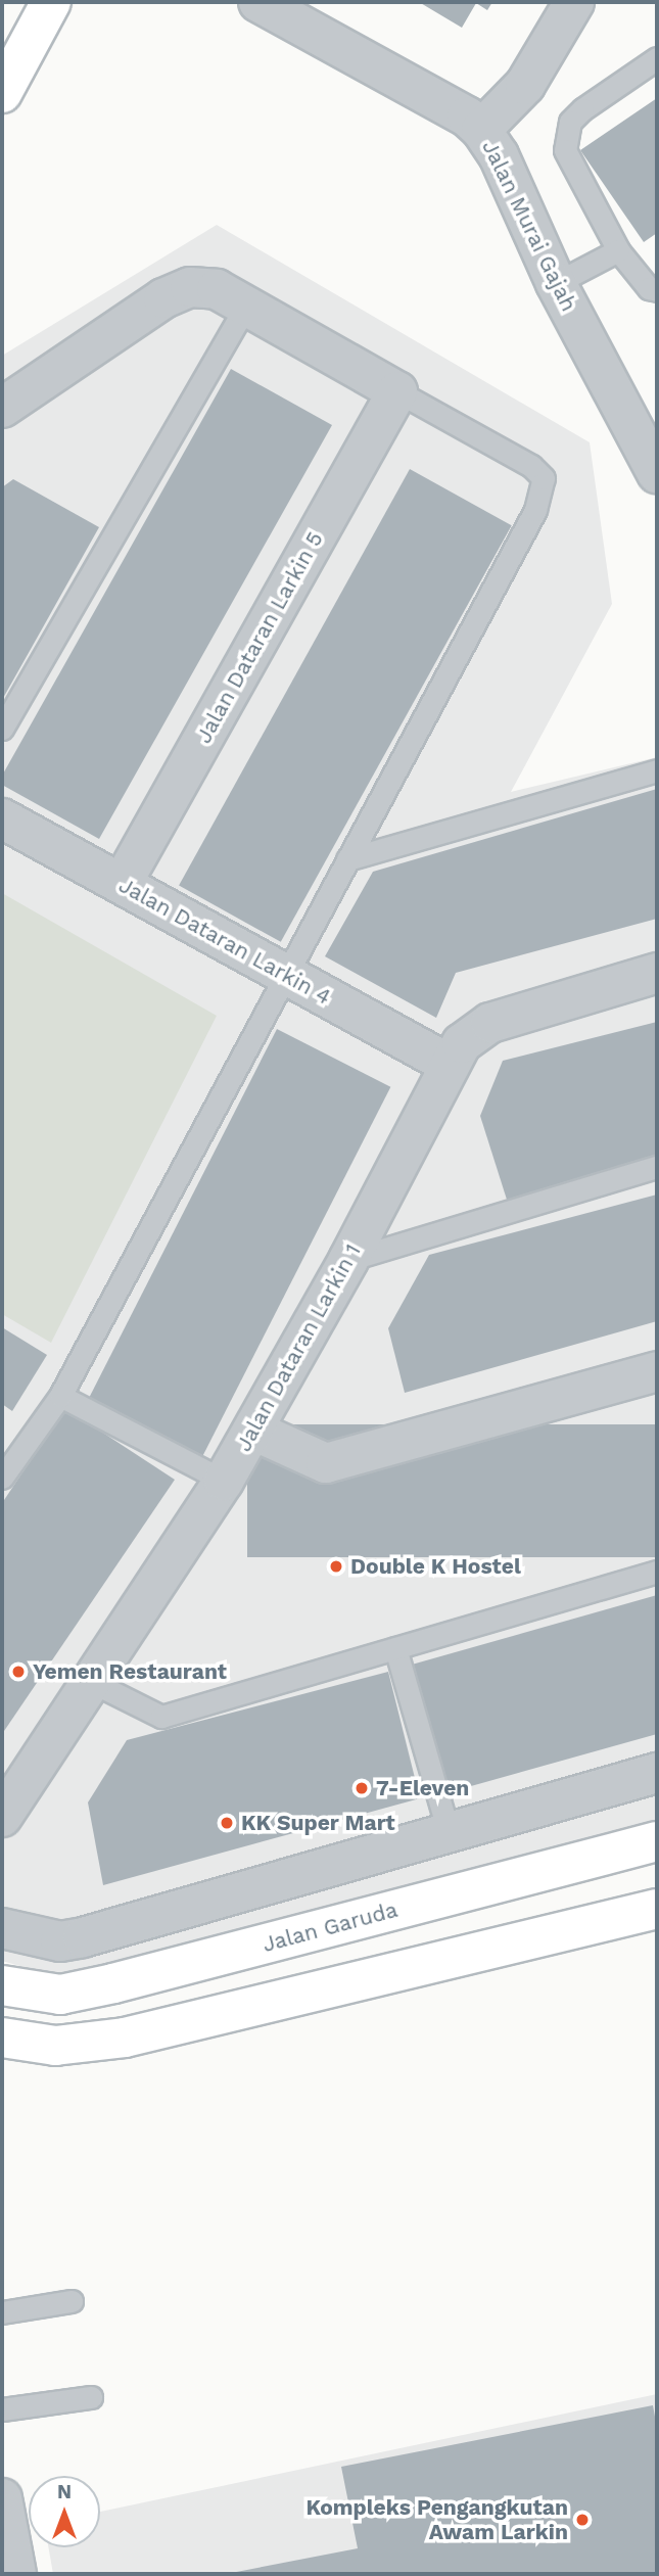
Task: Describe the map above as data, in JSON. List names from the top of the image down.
{
  "streets": {
    "main road": ["Jalan Garuda"],
    "street": [
      "Jalan Murai Gajah",
      "Jalan Dataran Larkin 5",
      "Jalan Dataran Larkin 4",
      "Jalan Dataran Larkin 1"
    ]
  },
  "crossings": [
    ["Jalan Dataran Larkin 5", "Jalan Dataran Larkin 4"],
    ["Jalan Dataran Larkin 4", "Jalan Dataran Larkin 1"]
  ],
  "places": [
    "Double K Hostel",
    "Yemen Restaurant",
    "7-Eleven",
    "KK Super Mart",
    "Kompleks Pengangkutan Awam Larkin"
  ],
  "north": "top"
}
